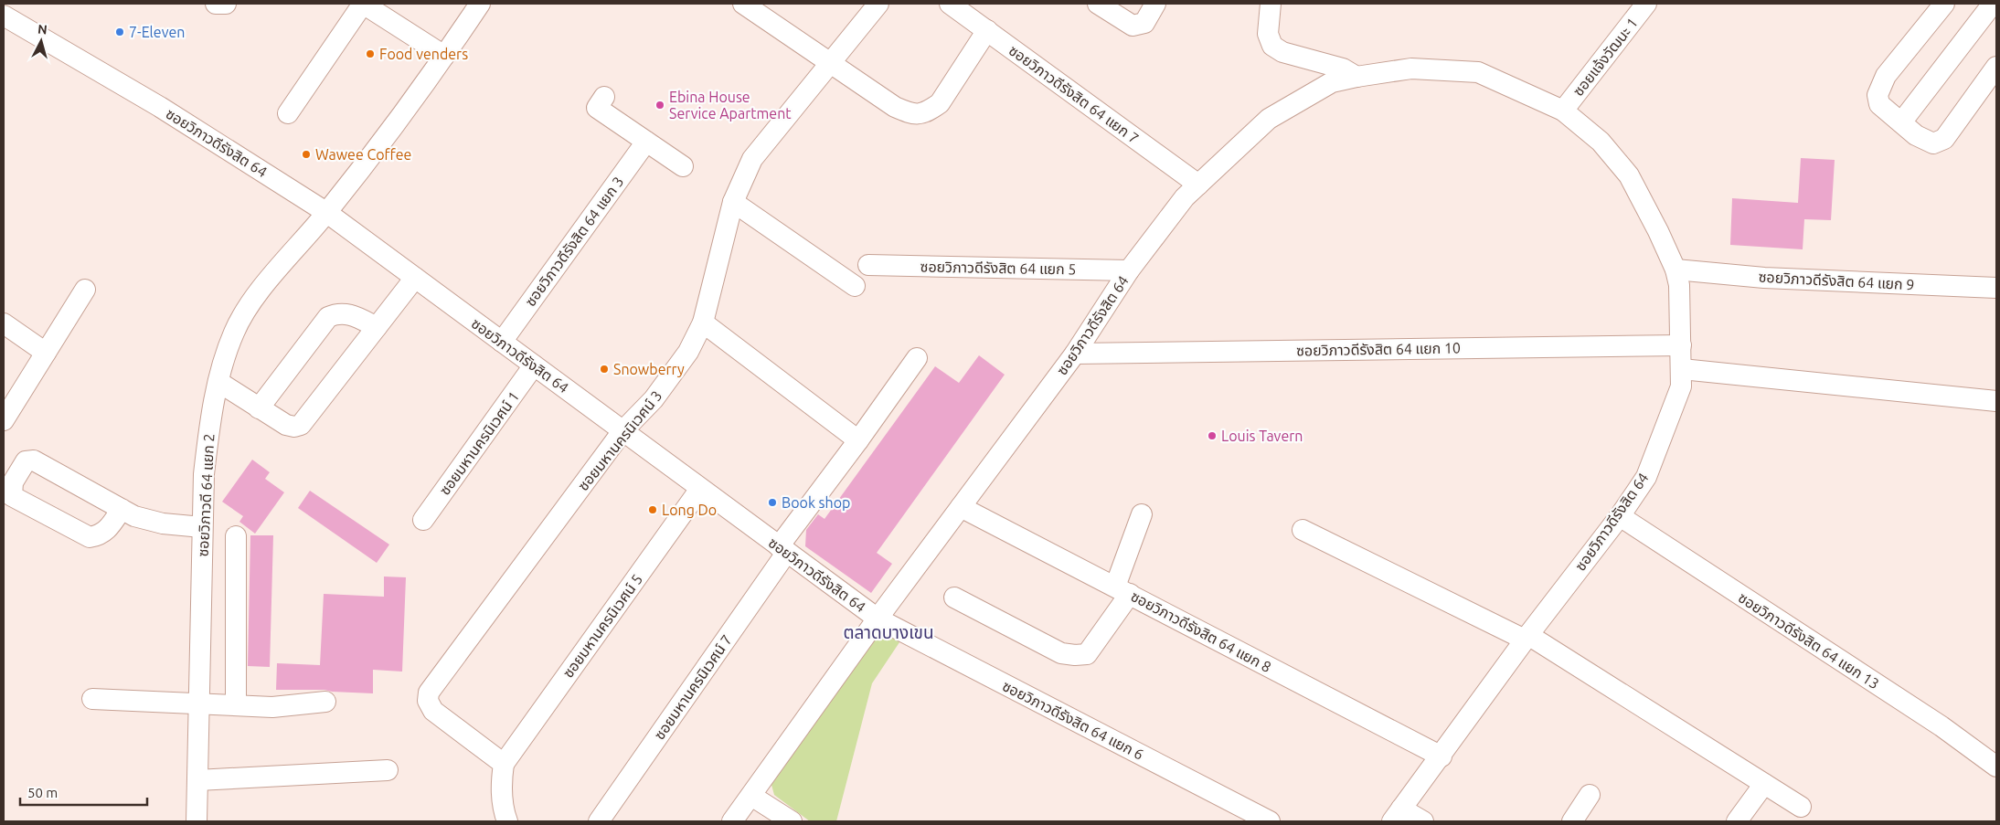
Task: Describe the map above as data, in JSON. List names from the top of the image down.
{
  "streets": {
    "street": [
      "ซอยแจ้งวัฒนะ 1",
      "ซอยวิภาวดีรังสิต 64 แยก 7",
      "ซอยวิภาวดีรังสิต 64",
      "ซอยวิภาวดีรังสิต 64 แยก 3",
      "ซอยวิภาวดีรังสิต 64 แยก 5",
      "ซอยวิภาวดีรังสิต 64 แยก 9",
      "ซอยวิภาวดีรังสิต 64 แยก 10",
      "ซอยมหานครนิเวศน์ 3",
      "ซอยมหานครนิเวศน์ 1",
      "ซอยวิภาวดี 64 แยก 2",
      "ซอยมหานครนิเวศน์ 5",
      "ซอยวิภาวดีรังสิต 64 แยก 8",
      "ซอยวิภาวดีรังสิต 64 แยก 13",
      "ซอยมหานครนิเวศน์ 7",
      "ซอยวิภาวดีรังสิต 64 แยก 6"
    ]
  },
  "crossings": [
    ["ซอยแจ้งวัฒนะ 1", "ซอยวิภาวดีรังสิต 64"],
    ["ซอยวิภาวดีรังสิต 64 แยก 7", "ซอยวิภาวดีรังสิต 64"],
    ["ซอยวิภาวดีรังสิต 64", "ซอยวิภาวดีรังสิต 64 แยก 3"],
    ["ซอยวิภาวดีรังสิต 64", "ซอยวิภาวดีรังสิต 64 แยก 5"],
    ["ซอยวิภาวดีรังสิต 64", "ซอยวิภาวดีรังสิต 64 แยก 9"],
    ["ซอยวิภาวดีรังสิต 64", "ซอยวิภาวดีรังสิต 64 แยก 10"],
    ["ซอยวิภาวดีรังสิต 64", "ซอยมหานครนิเวศน์ 3"],
    ["ซอยวิภาวดีรังสิต 64", "ซอยมหานครนิเวศน์ 1"],
    ["ซอยวิภาวดีรังสิต 64", "ซอยวิภาวดี 64 แยก 2"],
    ["ซอยวิภาวดีรังสิต 64", "ซอยมหานครนิเวศน์ 5"],
    ["ซอยวิภาวดีรังสิต 64", "ซอยวิภาวดีรังสิต 64 แยก 8"],
    ["ซอยวิภาวดีรังสิต 64", "ซอยวิภาวดีรังสิต 64 แยก 13"],
    ["ซอยวิภาวดีรังสิต 64", "ซอยมหานครนิเวศน์ 7"],
    ["ซอยวิภาวดีรังสิต 64", "ซอยวิภาวดีรังสิต 64 แยก 6"],
    ["ซอยวิภาวดีรังสิต 64 แยก 10", "ซอยวิภาวดีรังสิต 64 แยก 6"],
    ["ซอยมหานครนิเวศน์ 3", "ซอยมหานครนิเวศน์ 5"]
  ],
  "districts": ["ตลาดบางเขน"],
  "places": [
    "7-Eleven",
    "Food venders",
    "Ebina House Service Apartment",
    "Wawee Coffee",
    "Snowberry",
    "Louis Tavern",
    "Book shop",
    "Long Do"
  ],
  "scale_bar": "50 m",
  "north": "top"
}
